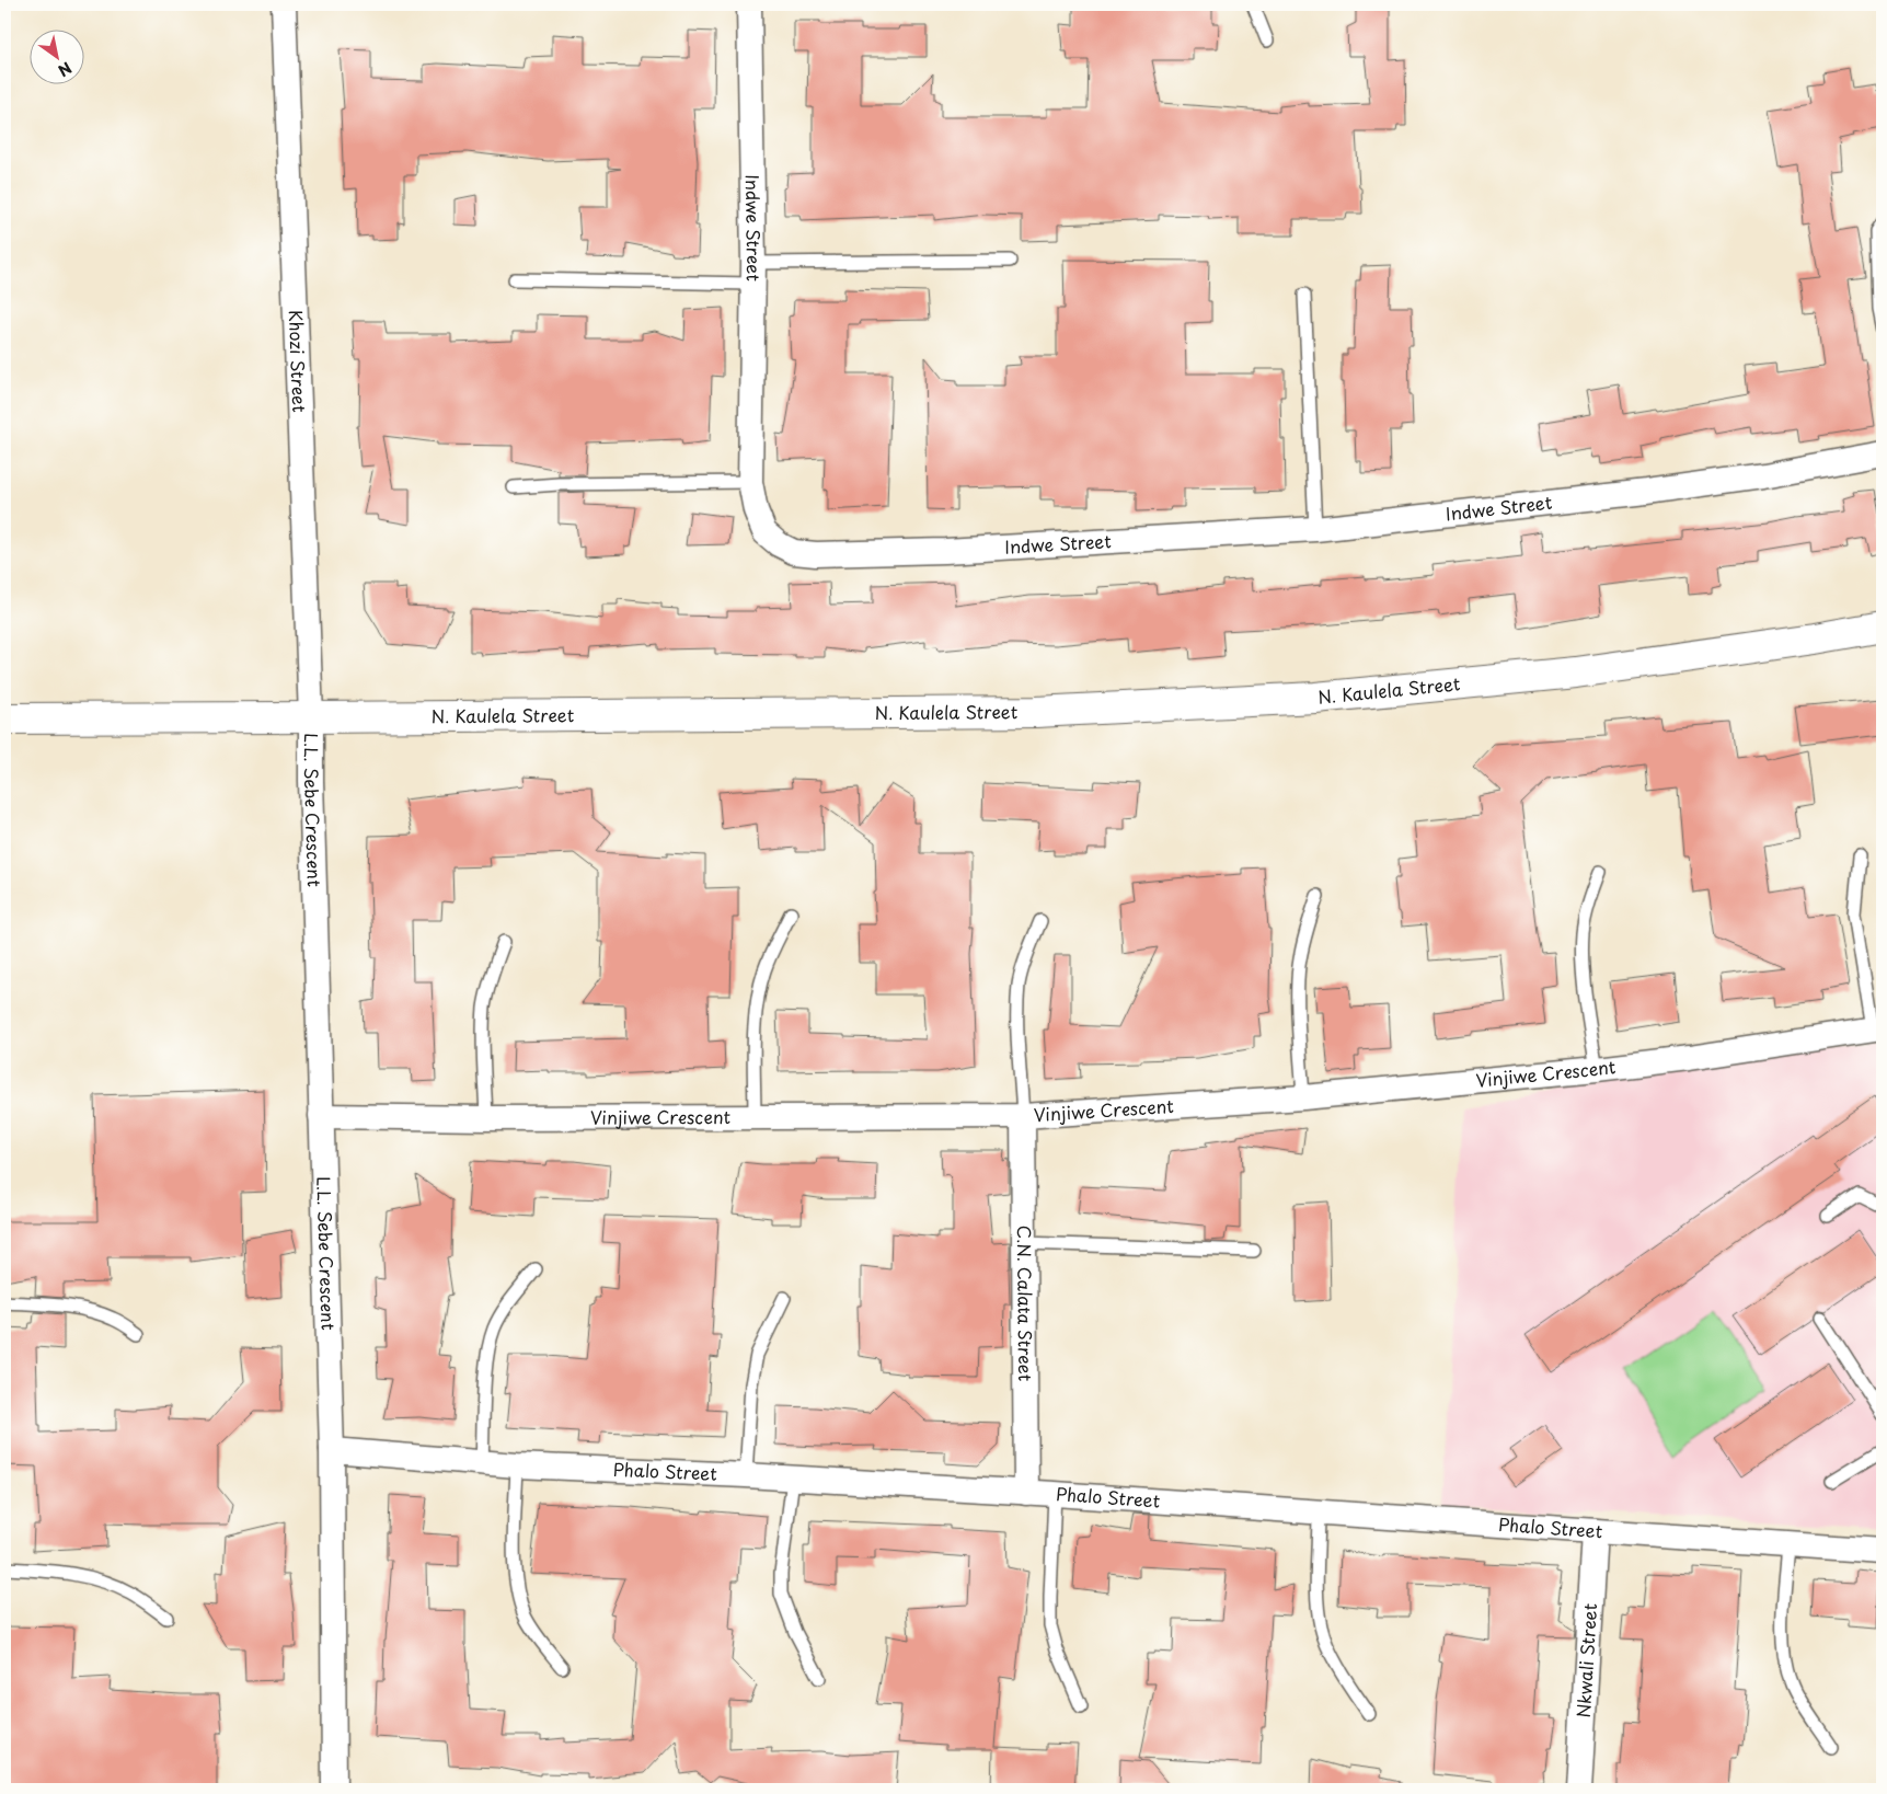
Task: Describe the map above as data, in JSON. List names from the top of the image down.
{
  "streets": {
    "street": [
      "Indwe Street",
      "Khozi Street",
      "N. Kaulela Street",
      "L.L. Sebe Crescent",
      "Vinjiwe Crescent",
      "C.N. Calata Street",
      "Phalo Street",
      "Nkwali Street"
    ]
  },
  "crossings": [
    ["Khozi Street", "N. Kaulela Street"],
    ["Khozi Street", "L.L. Sebe Crescent"],
    ["N. Kaulela Street", "L.L. Sebe Crescent"],
    ["L.L. Sebe Crescent", "Vinjiwe Crescent"],
    ["L.L. Sebe Crescent", "Phalo Street"],
    ["Vinjiwe Crescent", "C.N. Calata Street"],
    ["C.N. Calata Street", "Phalo Street"],
    ["Phalo Street", "Nkwali Street"]
  ],
  "north": "bottom right"
}
